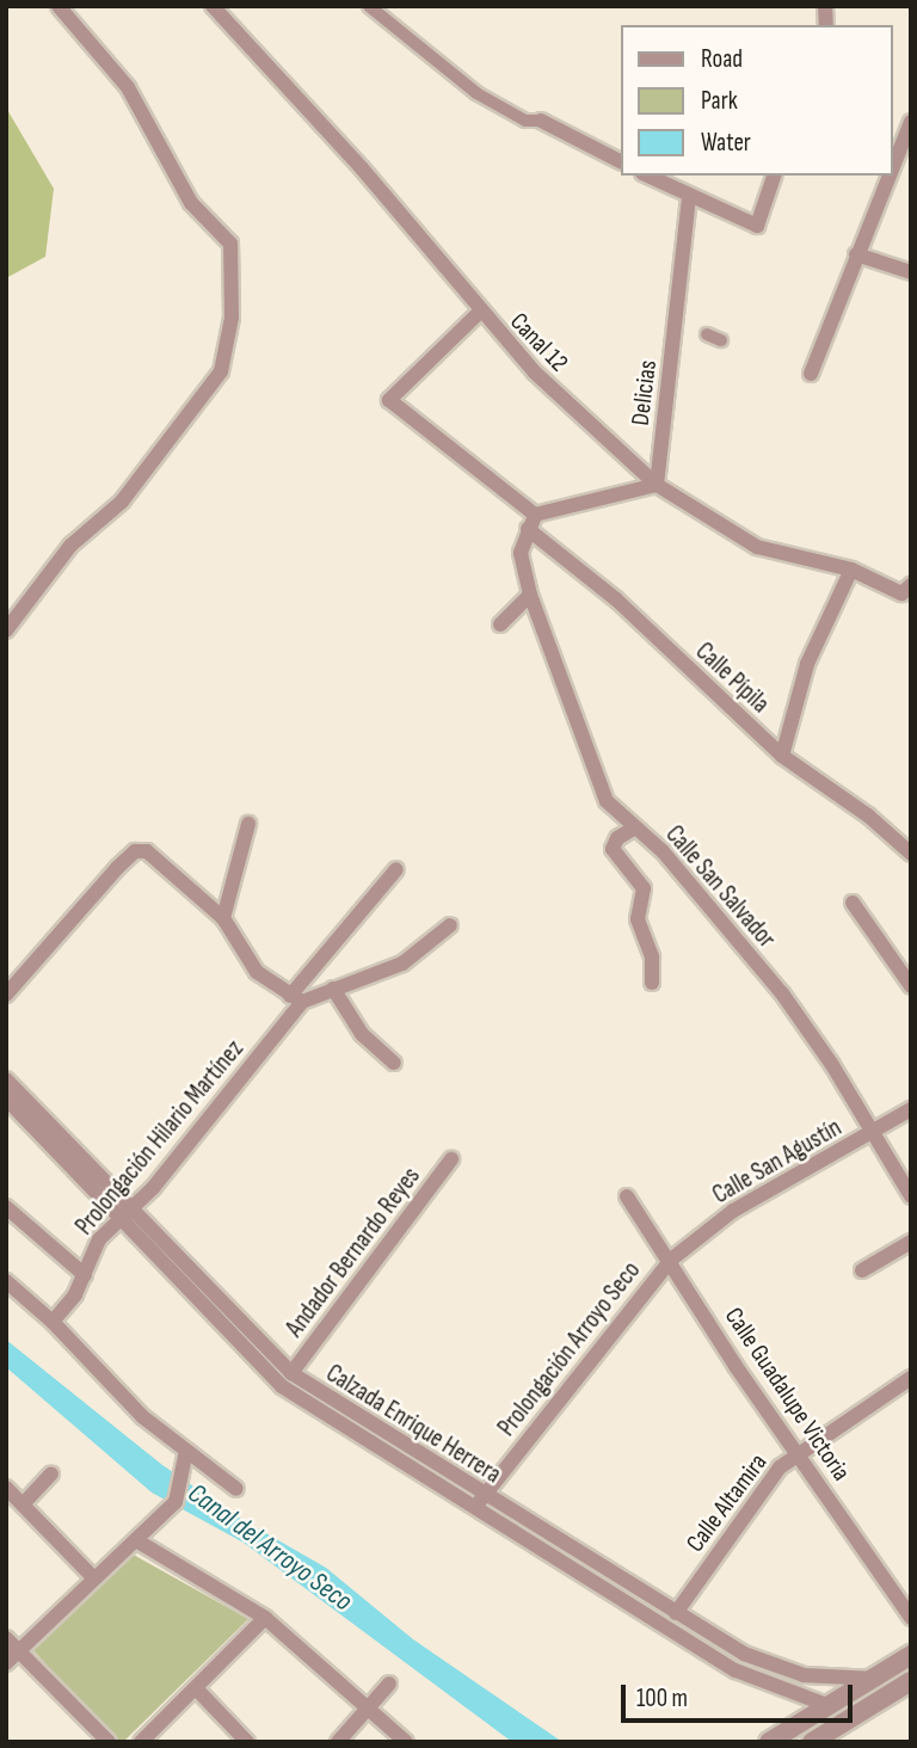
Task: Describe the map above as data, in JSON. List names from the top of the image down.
{
  "streets": {
    "street": [
      "Canal 12",
      "Delicias",
      "Calle Pípila",
      "Calle San Salvador",
      "Prolongación Hilario Martínez",
      "Calle San Agustín",
      "Andador Bernardo Reyes",
      "Prolongación Arroyo Seco",
      "Calle Guadalupe Victoria",
      "Calzada Enrique Herrera",
      "Calle Altamira"
    ]
  },
  "crossings": [
    ["Canal 12", "Delicias"],
    ["Calle Pípila", "Calle San Salvador"],
    ["Calle San Salvador", "Calle San Agustín"],
    ["Prolongación Hilario Martínez", "Calzada Enrique Herrera"],
    ["Calle San Agustín", "Prolongación Arroyo Seco"],
    ["Calle San Agustín", "Calle Guadalupe Victoria"],
    ["Andador Bernardo Reyes", "Calzada Enrique Herrera"],
    ["Prolongación Arroyo Seco", "Calle Guadalupe Victoria"],
    ["Prolongación Arroyo Seco", "Calzada Enrique Herrera"],
    ["Calle Guadalupe Victoria", "Calle Altamira"],
    ["Calzada Enrique Herrera", "Calle Altamira"]
  ],
  "water": ["Canal del Arroyo Seco"],
  "legend": ["Road", "Park", "Water"],
  "scale_bar": "100 m"
}
